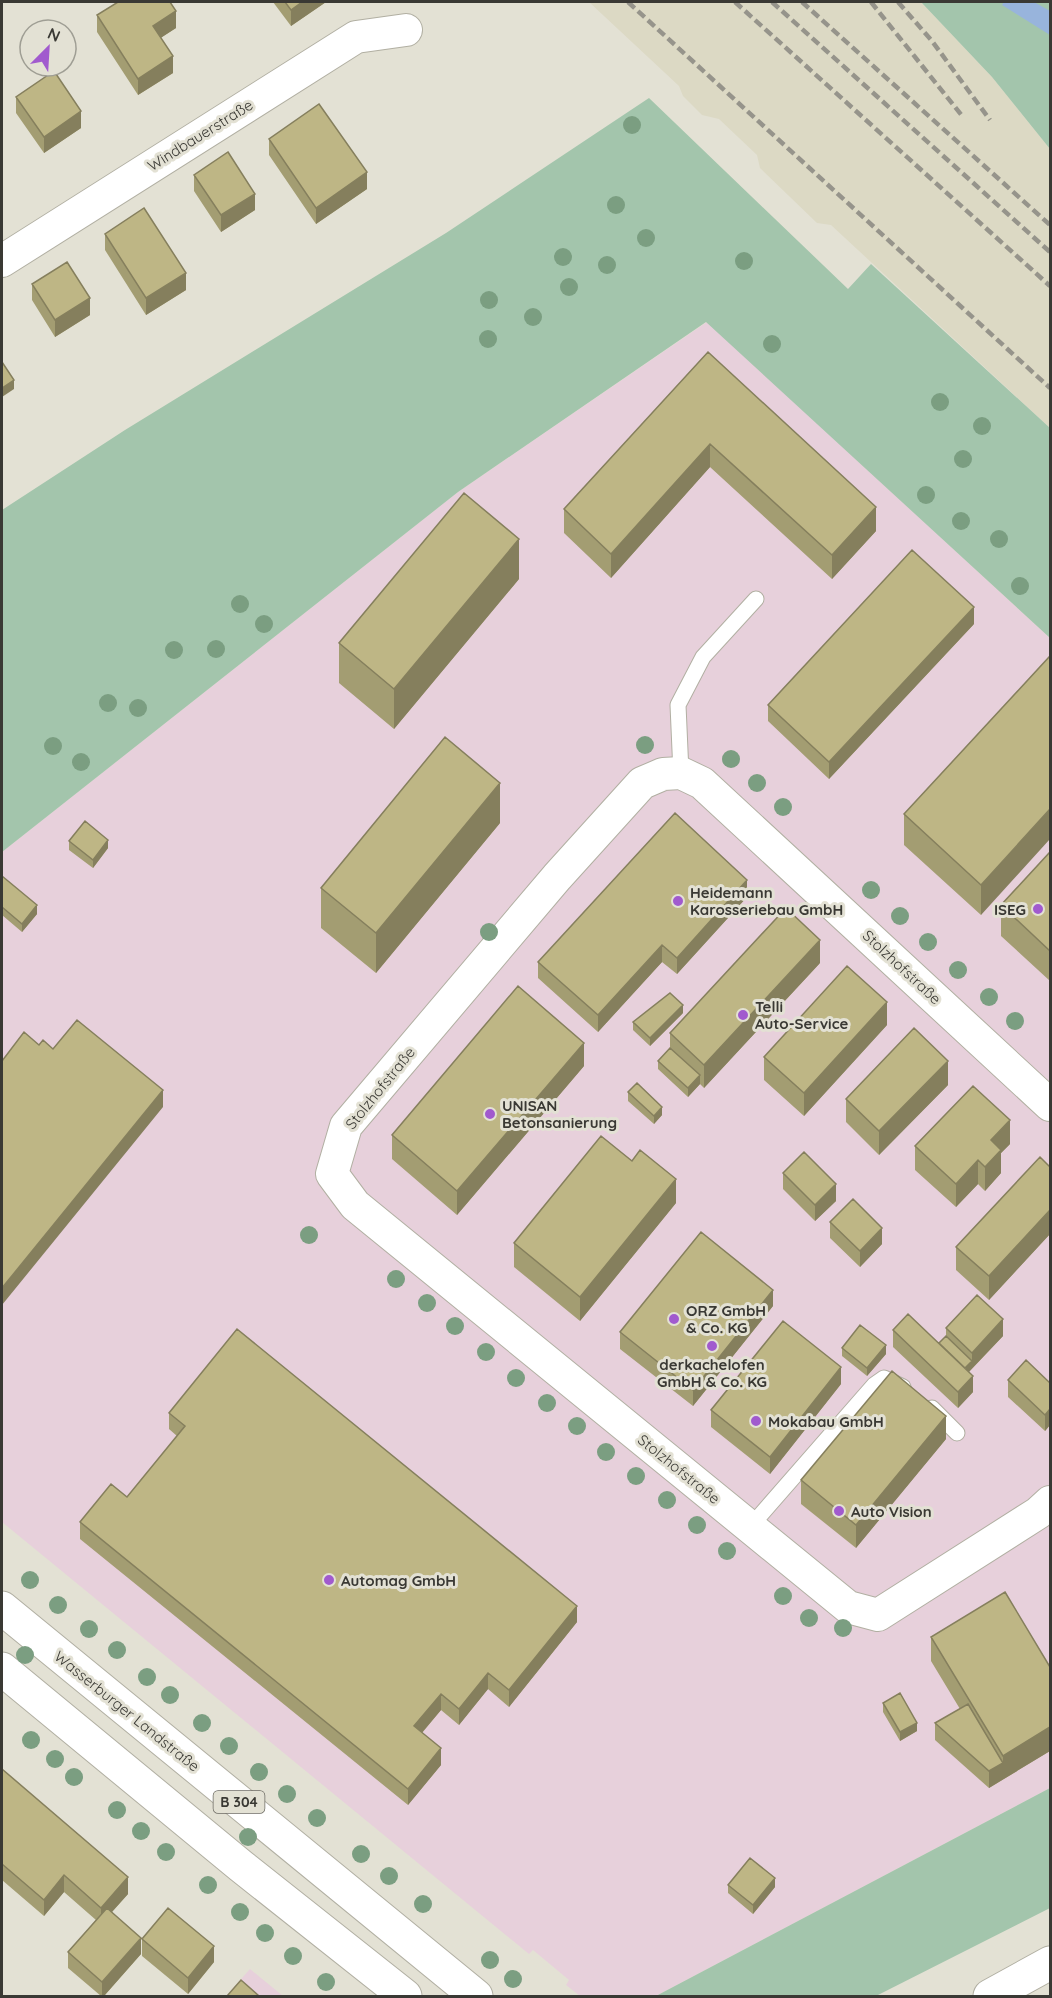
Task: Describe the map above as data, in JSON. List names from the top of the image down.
{
  "streets": {
    "main road": ["Wasserburger Landstraße", "B 304"],
    "street": ["Windbauerstraße", "Stolzhofstraße"]
  },
  "places": [
    "Heidemann Karosseriebau GmbH",
    "ISEG",
    "Telli Auto-Service",
    "UNISAN Betonsanierung",
    "ORZ GmbH & Co. KG",
    "derkachelofen GmbH & Co. KG",
    "Mokabau GmbH",
    "Auto Vision",
    "Automag GmbH"
  ],
  "north": "top right"
}
